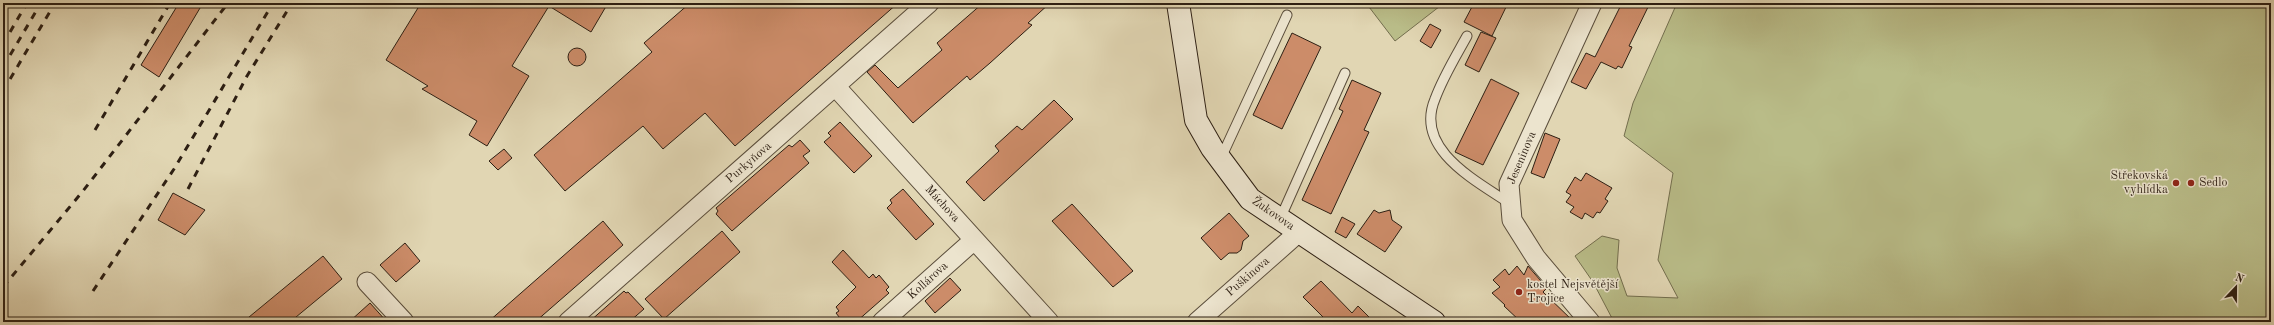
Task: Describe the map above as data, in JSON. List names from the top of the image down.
{
  "streets": {
    "street": [
      "Jeseninova",
      "Purkyňova",
      "Máchova",
      "Žukovova",
      "Puškinova",
      "Kollárova"
    ]
  },
  "crossings": [
    ["Purkyňova", "Máchova"],
    ["Máchova", "Kollárova"],
    ["Žukovova", "Puškinova"]
  ],
  "places": ["Střekovská vyhlídka", "Sedlo", "kostel Nejsvětější Trojice"],
  "north": "top"
}
